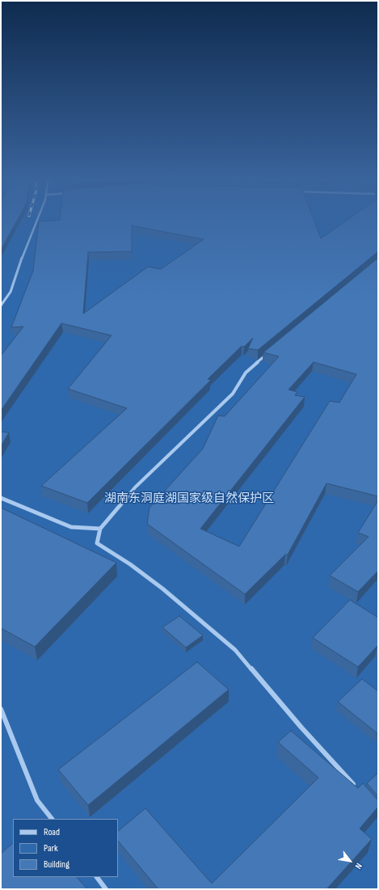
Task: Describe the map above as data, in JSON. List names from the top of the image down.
{
  "parks": ["湖南东洞庭湖国家级自然保护区"],
  "legend": ["Road", "Park", "Building"],
  "north": "bottom right"
}
